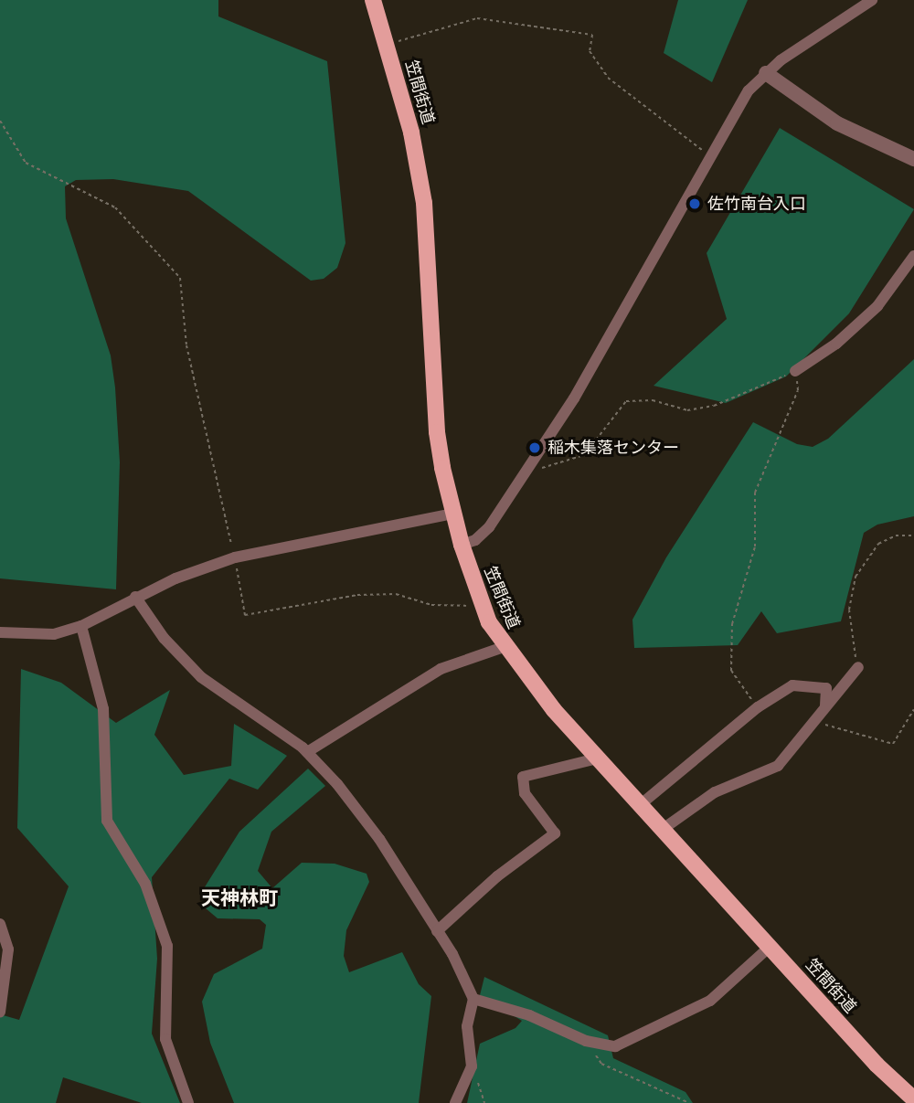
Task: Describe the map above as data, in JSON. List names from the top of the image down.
{
  "streets": {
    "main road": ["笠間街道"]
  },
  "districts": ["天神林町"],
  "places": ["佐竹南台入口", "稲木集落センター"]
}
